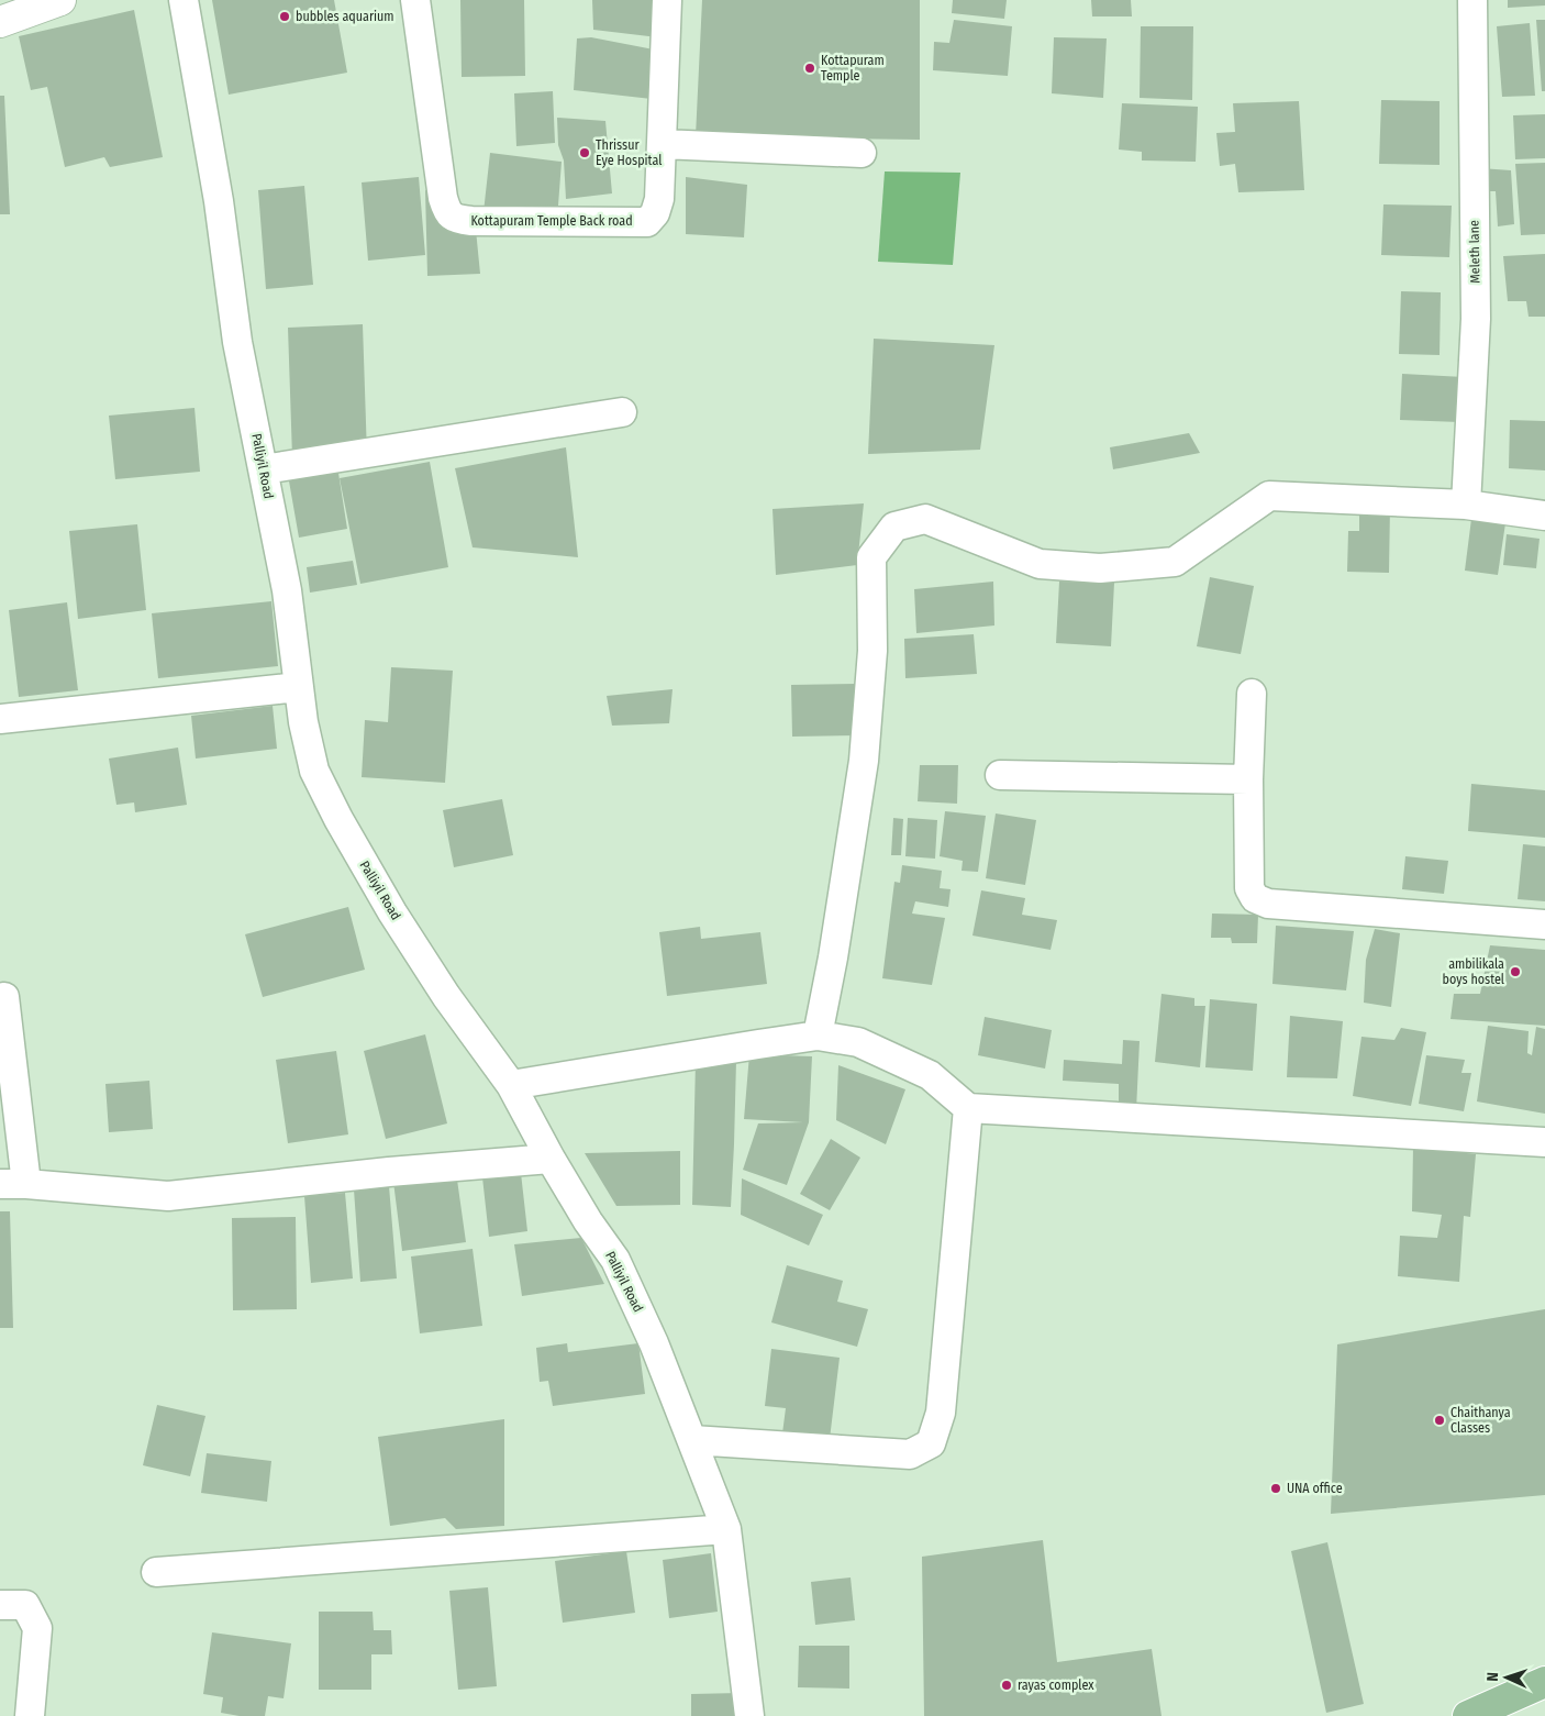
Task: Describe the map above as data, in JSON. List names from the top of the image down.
{
  "streets": {
    "street": ["Kottapuram Temple Back road", "Meleth lane", "Palliyil Road"]
  },
  "places": [
    "bubbles aquarium",
    "Kottapuram Temple",
    "Thrissur Eye Hospital",
    "ambilikala boys hostel",
    "Chaithanya Classes",
    "UNA office",
    "rayas complex"
  ],
  "north": "left"
}
